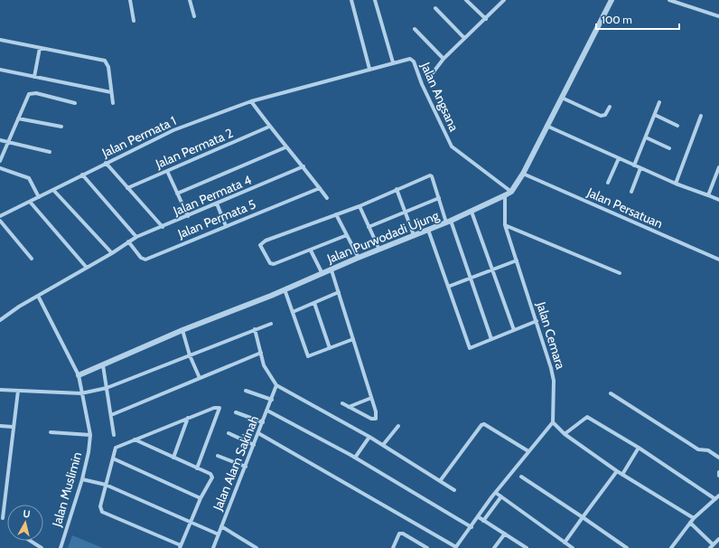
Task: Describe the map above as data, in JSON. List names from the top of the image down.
{
  "streets": {
    "street": [
      "Jalan Angsana",
      "Jalan Permata 1",
      "Jalan Permata 2",
      "Jalan Permata 4",
      "Jalan Persatuan",
      "Jalan Permata 5",
      "Jalan Purwodadi Ujung",
      "Jalan Cemara",
      "Jalan Alam Sakinah",
      "Jalan Muslimin"
    ]
  },
  "crossings": [
    ["Jalan Angsana", "Jalan Permata 1"],
    ["Jalan Angsana", "Jalan Purwodadi Ujung"],
    ["Jalan Permata 4", "Jalan Permata 5"],
    ["Jalan Persatuan", "Jalan Purwodadi Ujung"],
    ["Jalan Purwodadi Ujung", "Jalan Cemara"]
  ],
  "scale_bar": "100 m",
  "north": "top"
}
